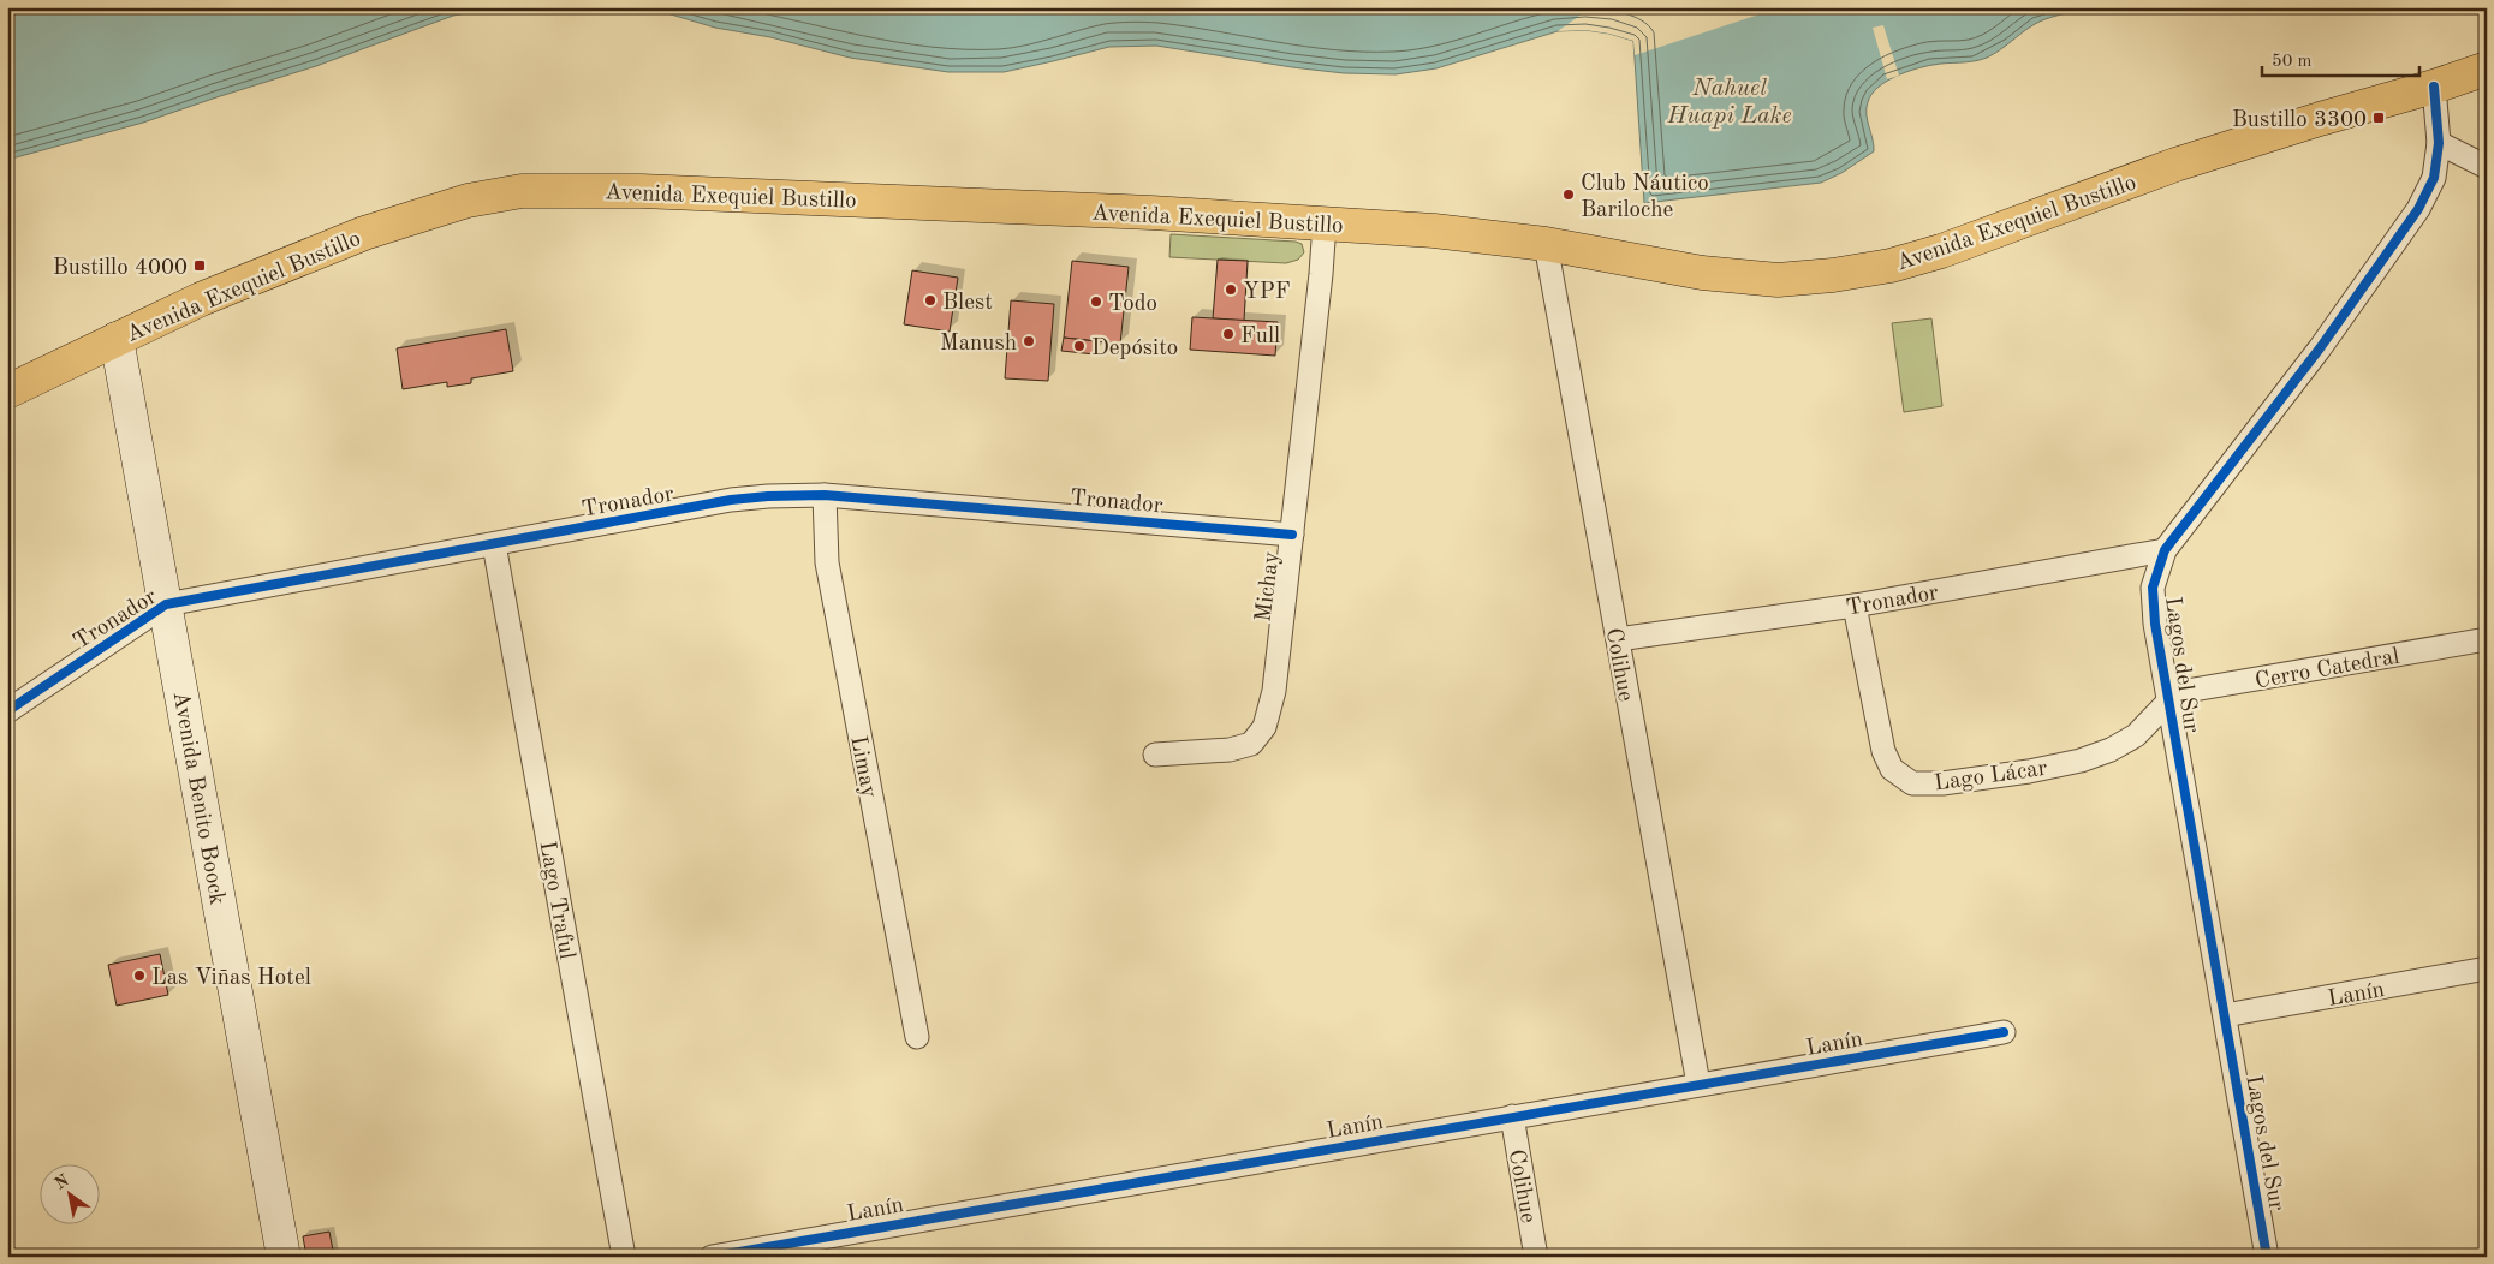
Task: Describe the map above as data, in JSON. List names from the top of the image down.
{
  "streets": {
    "main road": ["Avenida Exequiel Bustillo", "Avenida Benito Boock"],
    "street": [
      "Tronador",
      "Michay",
      "Colihue",
      "Lagos del Sur",
      "Cerro Catedral",
      "Limay",
      "Lago Lácar",
      "Lago Traful",
      "Lanín"
    ]
  },
  "crossings": [
    ["Avenida Exequiel Bustillo", "Michay"],
    ["Avenida Exequiel Bustillo", "Colihue"],
    ["Avenida Exequiel Bustillo", "Lagos del Sur"],
    ["Avenida Exequiel Bustillo", "Avenida Benito Boock"],
    ["Tronador", "Michay"],
    ["Tronador", "Colihue"],
    ["Tronador", "Lagos del Sur"],
    ["Tronador", "Limay"],
    ["Tronador", "Lago Lácar"],
    ["Tronador", "Avenida Benito Boock"],
    ["Tronador", "Lago Traful"],
    ["Colihue", "Lanín"],
    ["Lagos del Sur", "Cerro Catedral"],
    ["Lagos del Sur", "Lago Lácar"],
    ["Lagos del Sur", "Lanín"],
    ["Cerro Catedral", "Lago Lácar"]
  ],
  "water": ["Nahuel Huapi Lake"],
  "places": {
    "transit": ["Bustillo 3300", "Bustillo 4000"],
    "other": [
      "Club Náutico Bariloche",
      "YPF",
      "Blest",
      "Todo",
      "Full",
      "Manush",
      "Depósito",
      "Las Viñas Hotel"
    ]
  },
  "scale_bar": "50 m",
  "north": "top left"
}
